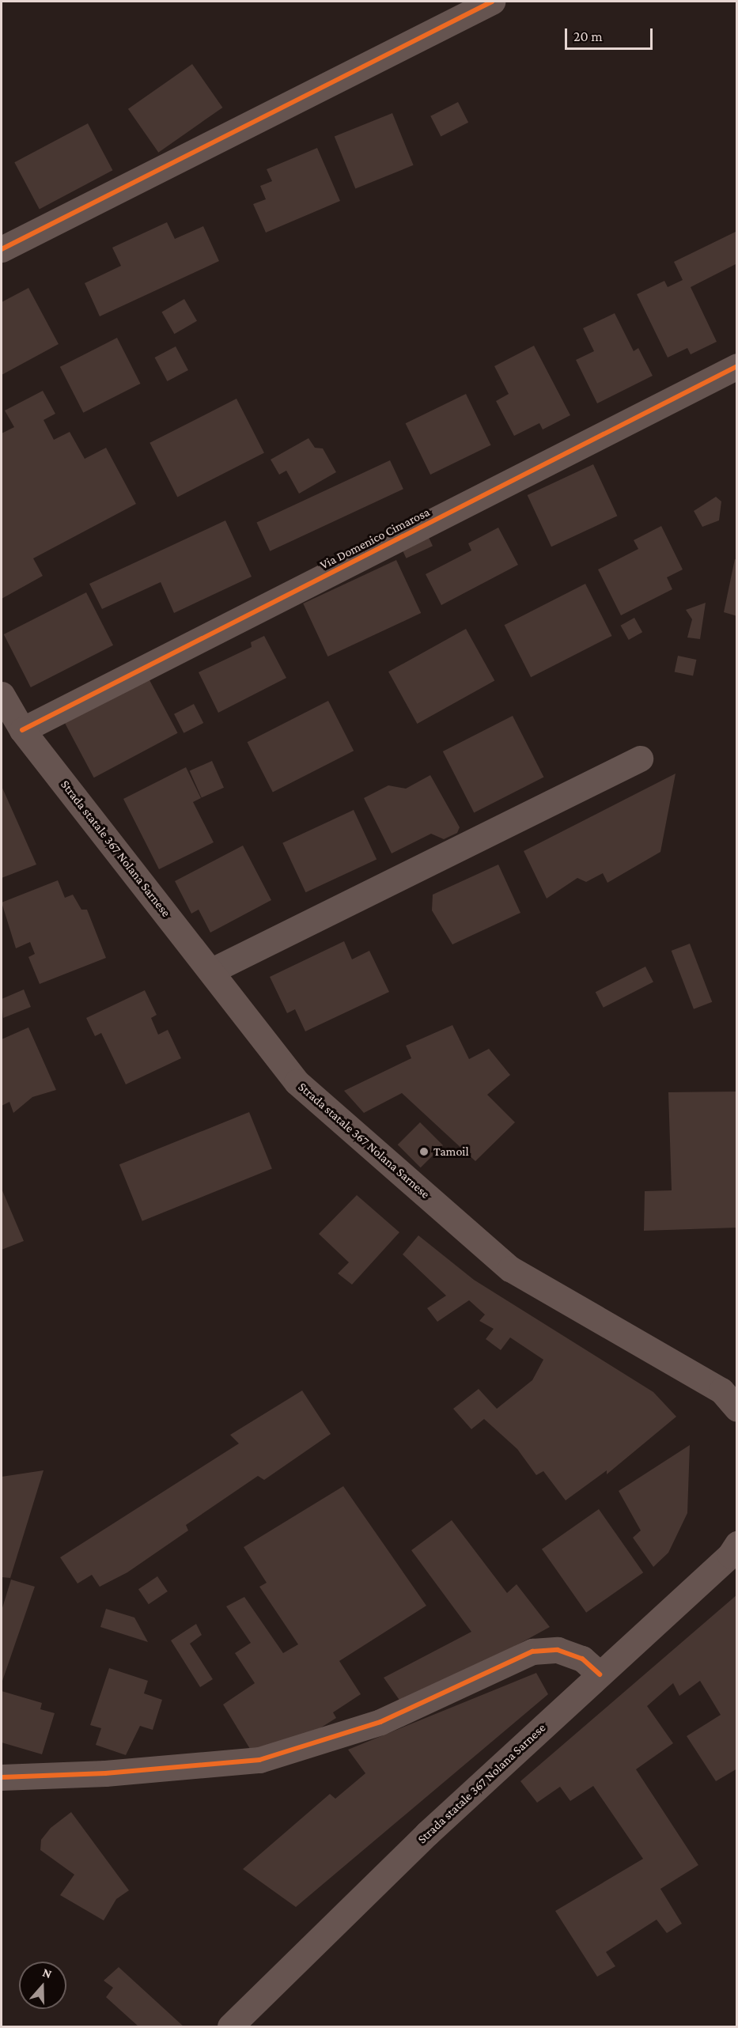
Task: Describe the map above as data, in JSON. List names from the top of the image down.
{
  "streets": {
    "main road": ["Strada statale 367 Nolana Sarnese"],
    "street": ["Via Domenico Cimarosa"]
  },
  "crossings": [
    ["Via Domenico Cimarosa", "Strada statale 367 Nolana Sarnese"]
  ],
  "places": ["Tamoil"],
  "scale_bar": "20 m",
  "north": "top"
}
